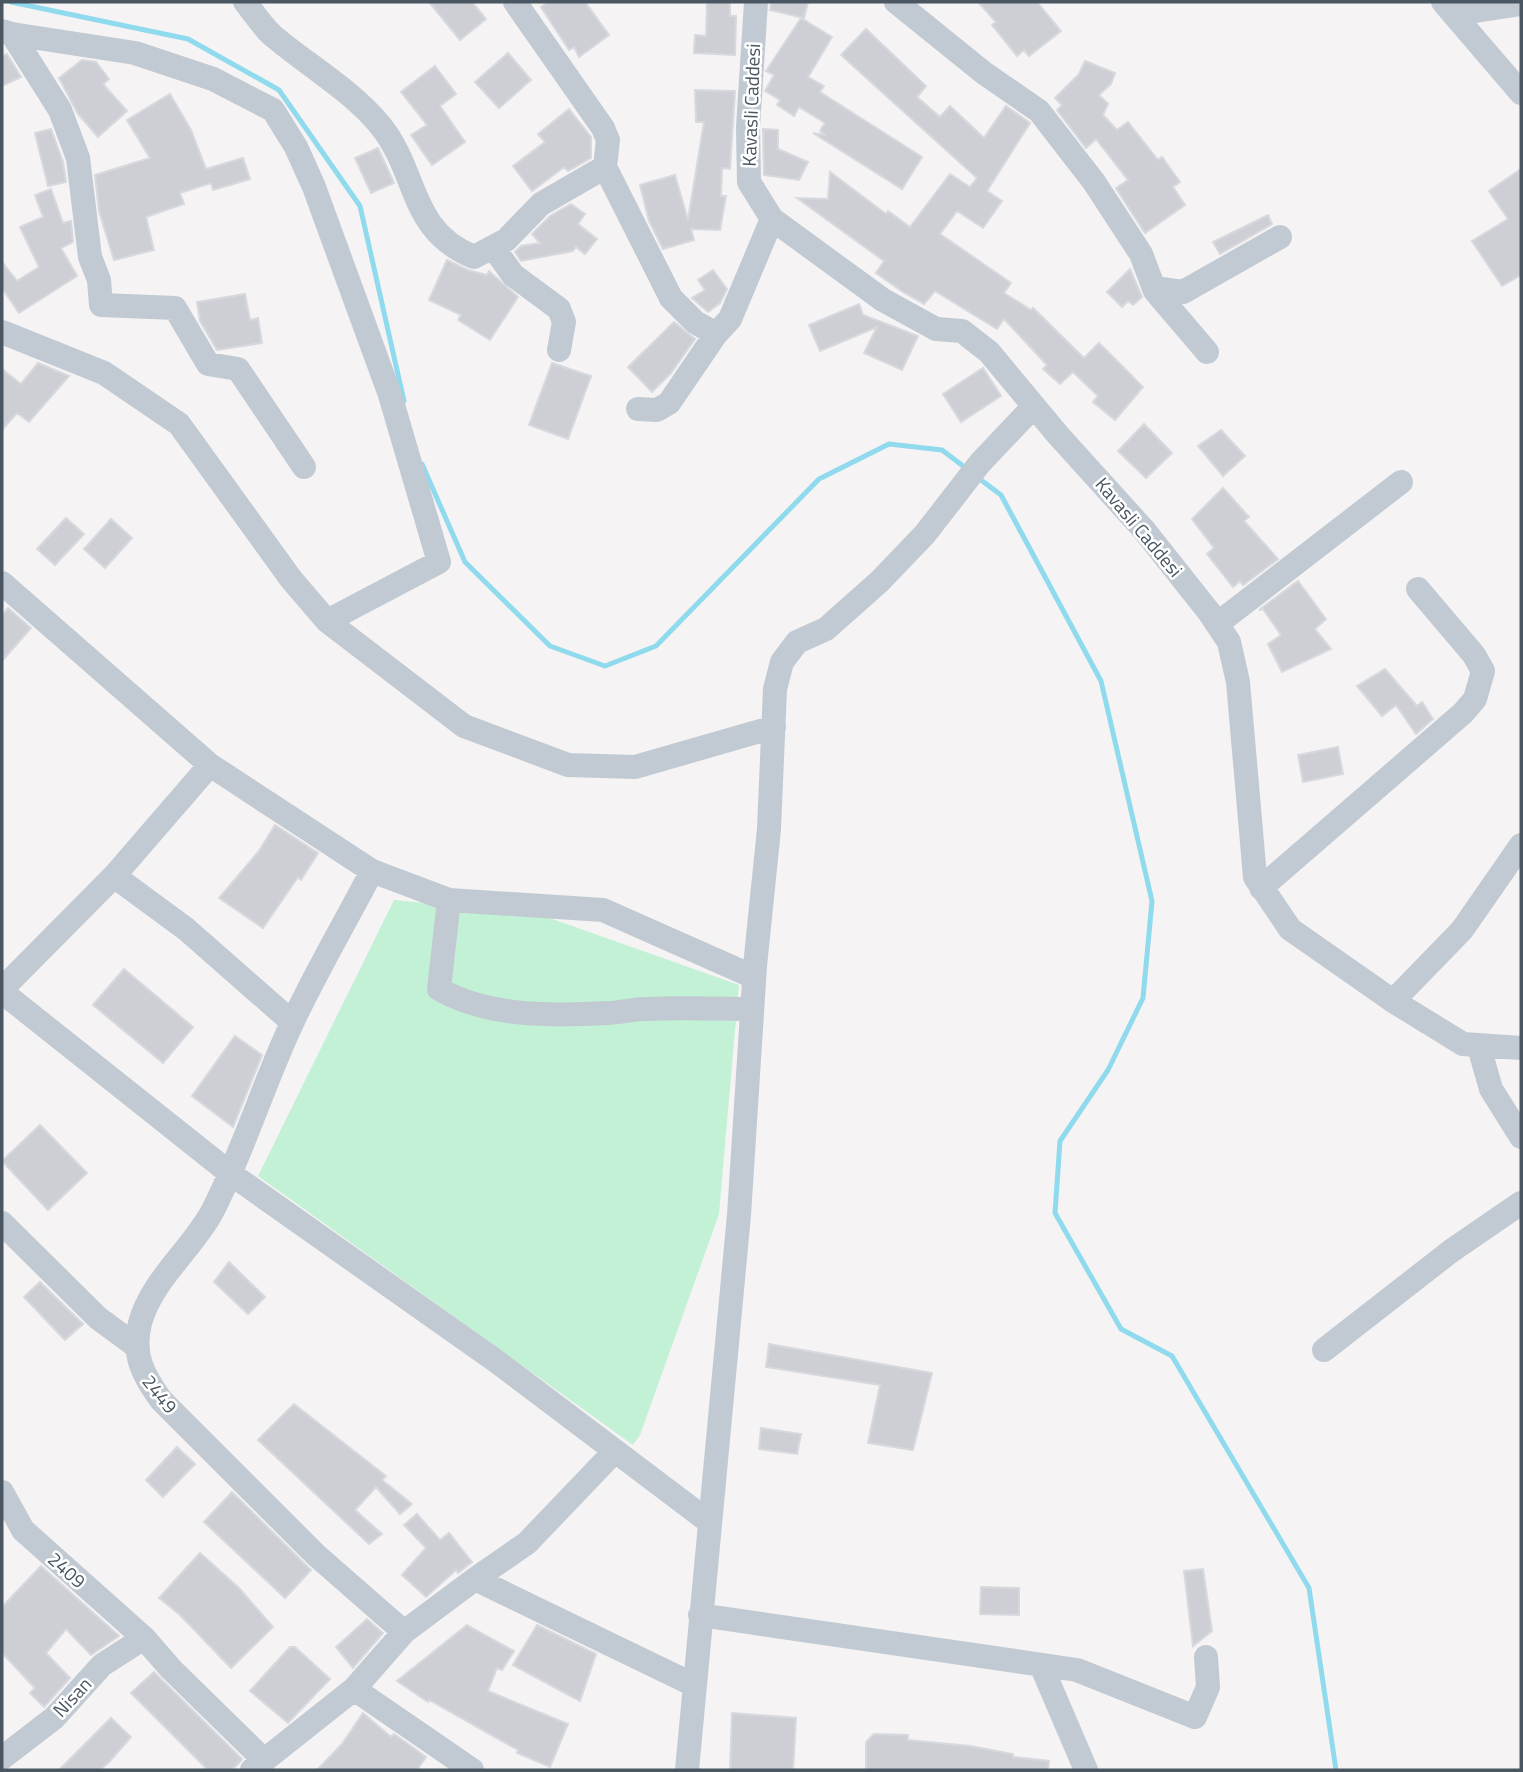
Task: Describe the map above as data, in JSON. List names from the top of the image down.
{
  "streets": {
    "street": [
      "Kavasli Caddesi",
      "2449",
      "2409",
      "Nisan"
    ]
  },
  "crossings": [
    ["2409", "Nisan"]
  ]
}
